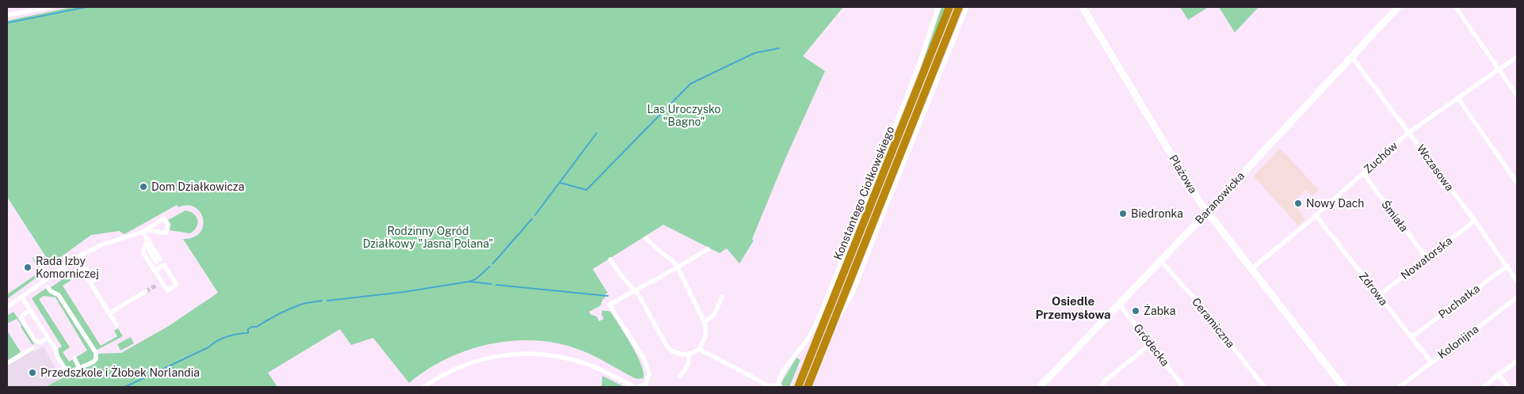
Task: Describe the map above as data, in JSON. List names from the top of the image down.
{
  "streets": {
    "highway": ["Konstantego Ciołkowskiego"],
    "street": [
      "Zuchów",
      "Wczasowa",
      "Plażowa",
      "Baranowicka",
      "Śmiała",
      "Nowatorska",
      "Zdrowa",
      "Puchatka",
      "Ceramiczna",
      "Kolonijna",
      "Gródecka"
    ]
  },
  "crossings": [
    ["Zuchów", "Wczasowa"],
    ["Zuchów", "Plażowa"],
    ["Zuchów", "Śmiała"],
    ["Zuchów", "Zdrowa"],
    ["Wczasowa", "Baranowicka"],
    ["Wczasowa", "Nowatorska"],
    ["Wczasowa", "Puchatka"],
    ["Plażowa", "Baranowicka"],
    ["Baranowicka", "Ceramiczna"],
    ["Baranowicka", "Gródecka"],
    ["Śmiała", "Nowatorska"],
    ["Nowatorska", "Zdrowa"],
    ["Zdrowa", "Puchatka"],
    ["Zdrowa", "Kolonijna"]
  ],
  "districts": ["Osiedle Przemysłowa"],
  "parks": ["Las Uroczysko \"Bagno\"", "Rodzinny Ogród Działkowy \"Jasna Polana\""],
  "places": [
    "Dom Działkowicza",
    "Nowy Dach",
    "Biedronka",
    "Rada Izby Komorniczej",
    "Żabka",
    "Przedszkole i Żłobek Norlandia"
  ]
}
